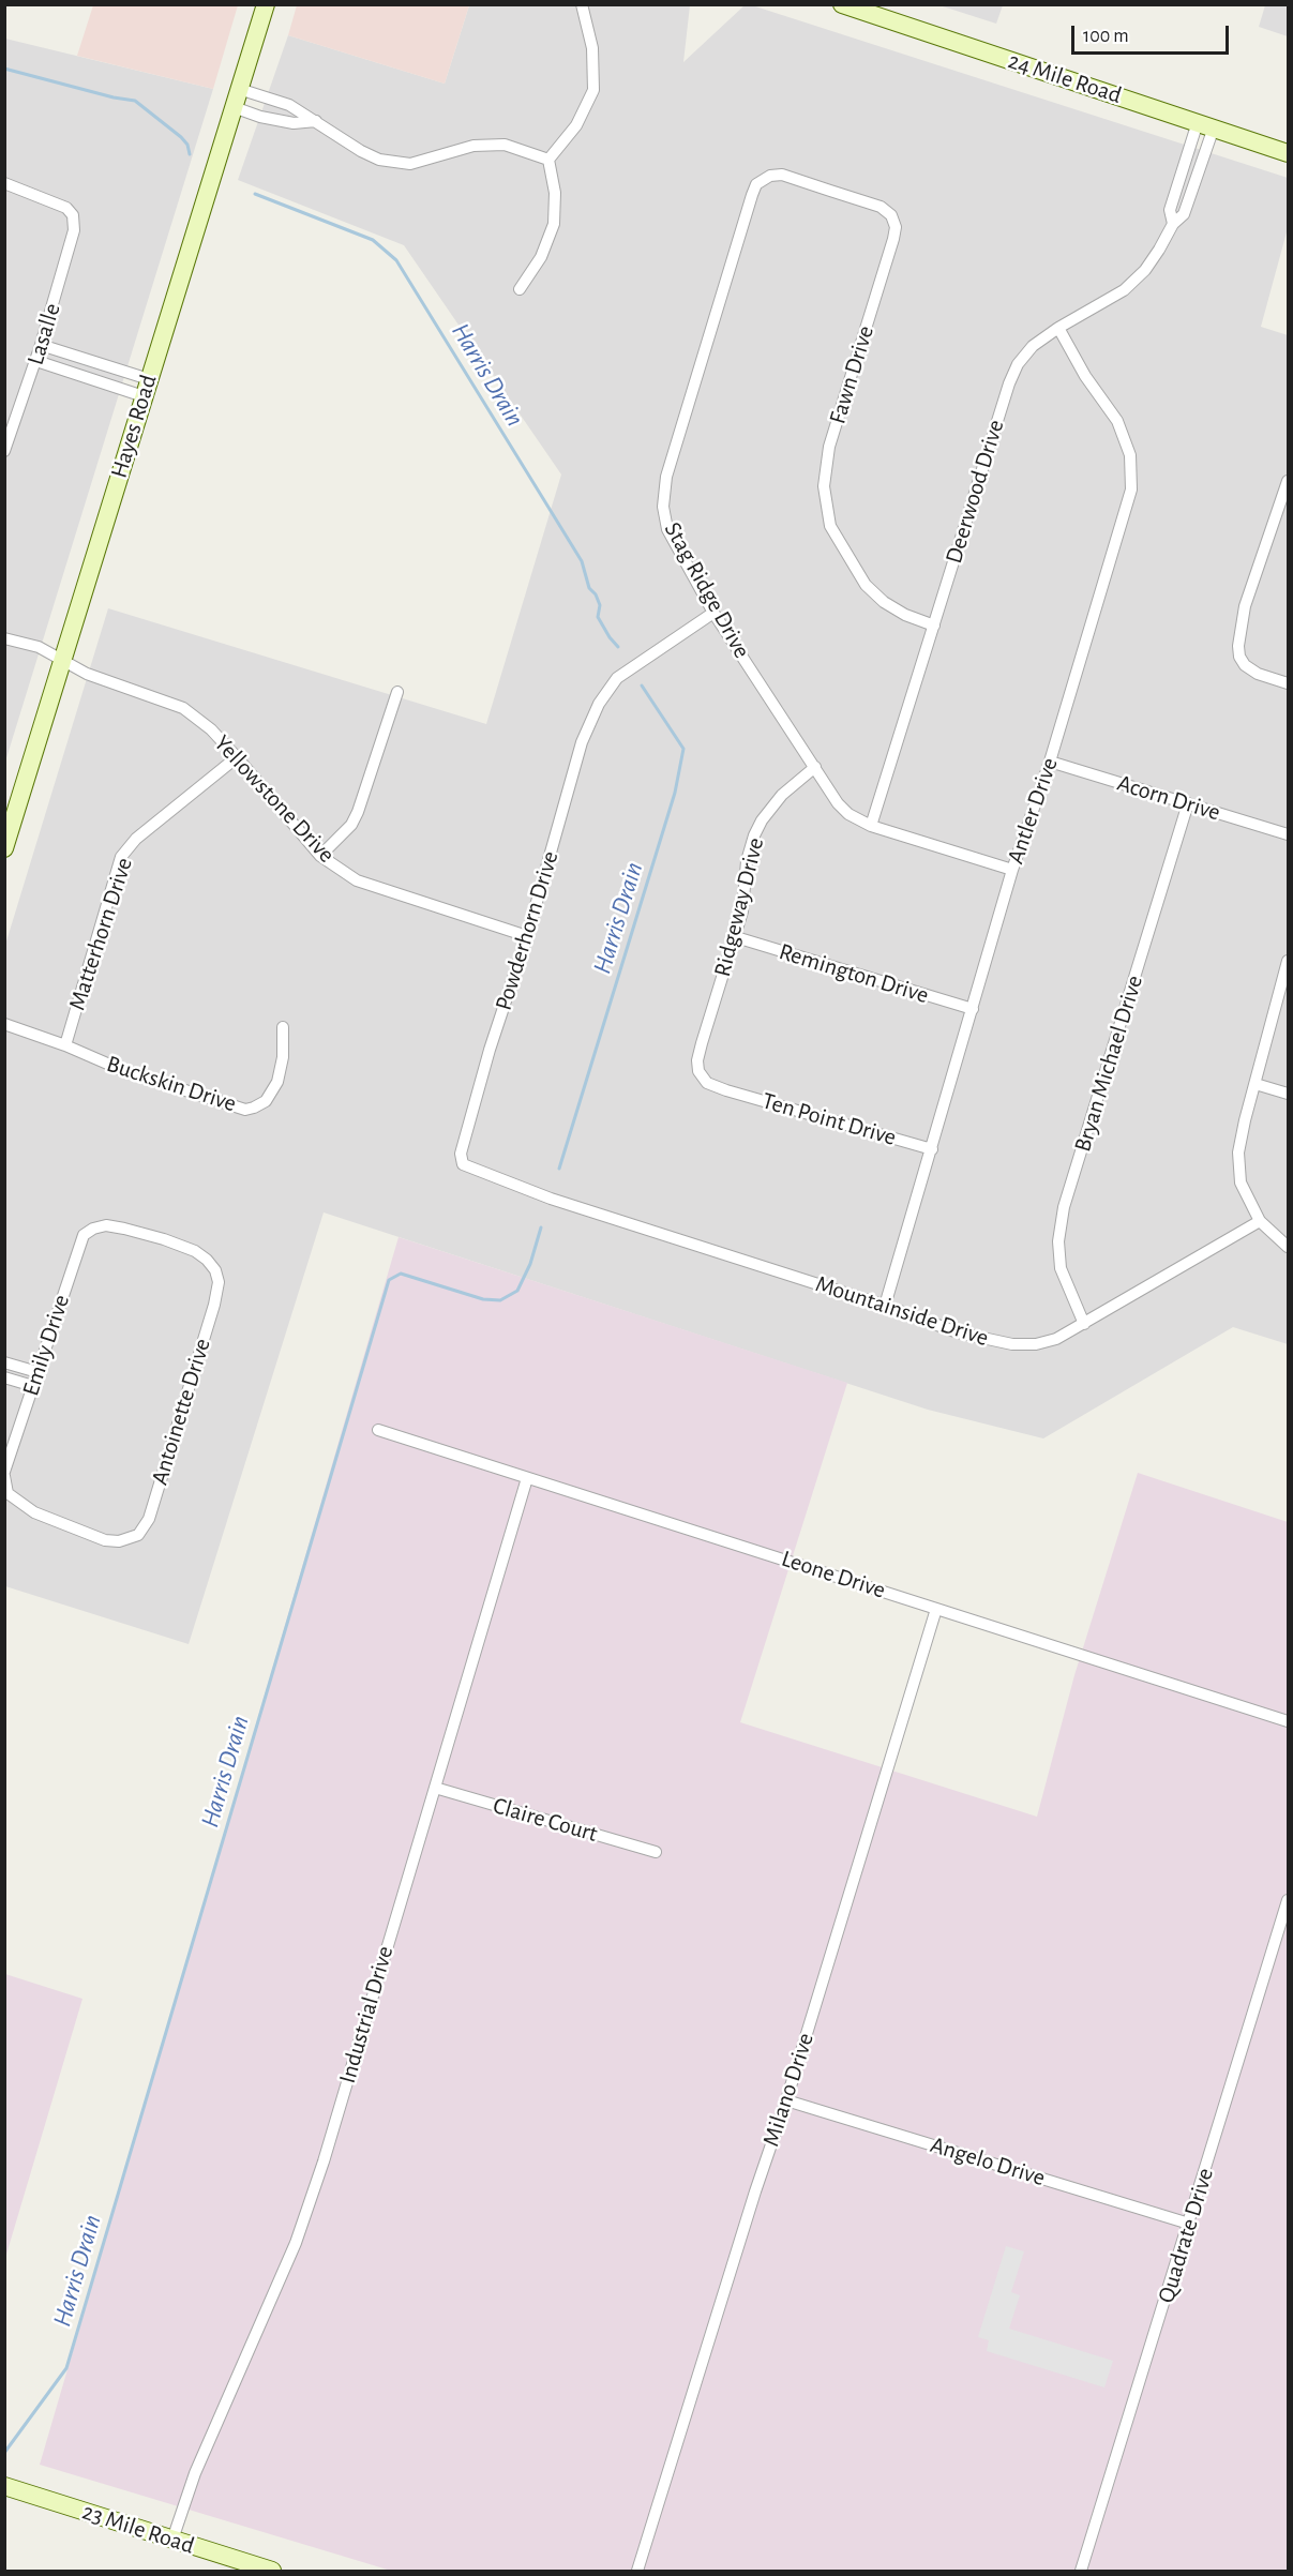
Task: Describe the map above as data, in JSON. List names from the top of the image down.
{
  "streets": {
    "street": [
      "24 Mile Road",
      "Lasalle",
      "Fawn Drive",
      "Hayes Road",
      "Deerwood Drive",
      "Stag Ridge Drive",
      "Acorn Drive",
      "Yellowstone Drive",
      "Antler Drive",
      "Ridgeway Drive",
      "Powderhorn Drive",
      "Matterhorn Drive",
      "Remington Drive",
      "Bryan Michael Drive",
      "Buckskin Drive",
      "Ten Point Drive",
      "Mountainside Drive",
      "Emily Drive",
      "Antoinette Drive",
      "Leone Drive",
      "Claire Court",
      "Industrial Drive",
      "Milano Drive",
      "Angelo Drive",
      "Quadrate Drive",
      "23 Mile Road"
    ]
  },
  "crossings": [
    ["24 Mile Road", "Deerwood Drive"],
    ["Fawn Drive", "Deerwood Drive"],
    ["Fawn Drive", "Stag Ridge Drive"],
    ["Hayes Road", "Yellowstone Drive"],
    ["Deerwood Drive", "Stag Ridge Drive"],
    ["Deerwood Drive", "Antler Drive"],
    ["Stag Ridge Drive", "Antler Drive"],
    ["Stag Ridge Drive", "Ridgeway Drive"],
    ["Stag Ridge Drive", "Powderhorn Drive"],
    ["Acorn Drive", "Antler Drive"],
    ["Acorn Drive", "Bryan Michael Drive"],
    ["Yellowstone Drive", "Powderhorn Drive"],
    ["Yellowstone Drive", "Matterhorn Drive"],
    ["Antler Drive", "Remington Drive"],
    ["Antler Drive", "Ten Point Drive"],
    ["Antler Drive", "Mountainside Drive"],
    ["Ridgeway Drive", "Remington Drive"],
    ["Ridgeway Drive", "Ten Point Drive"],
    ["Powderhorn Drive", "Mountainside Drive"],
    ["Matterhorn Drive", "Buckskin Drive"],
    ["Bryan Michael Drive", "Mountainside Drive"],
    ["Emily Drive", "Antoinette Drive"],
    ["Leone Drive", "Industrial Drive"],
    ["Leone Drive", "Milano Drive"],
    ["Claire Court", "Industrial Drive"],
    ["Industrial Drive", "23 Mile Road"],
    ["Milano Drive", "Angelo Drive"],
    ["Angelo Drive", "Quadrate Drive"]
  ],
  "water": ["Harris Drain"],
  "scale_bar": "100 m"
}
